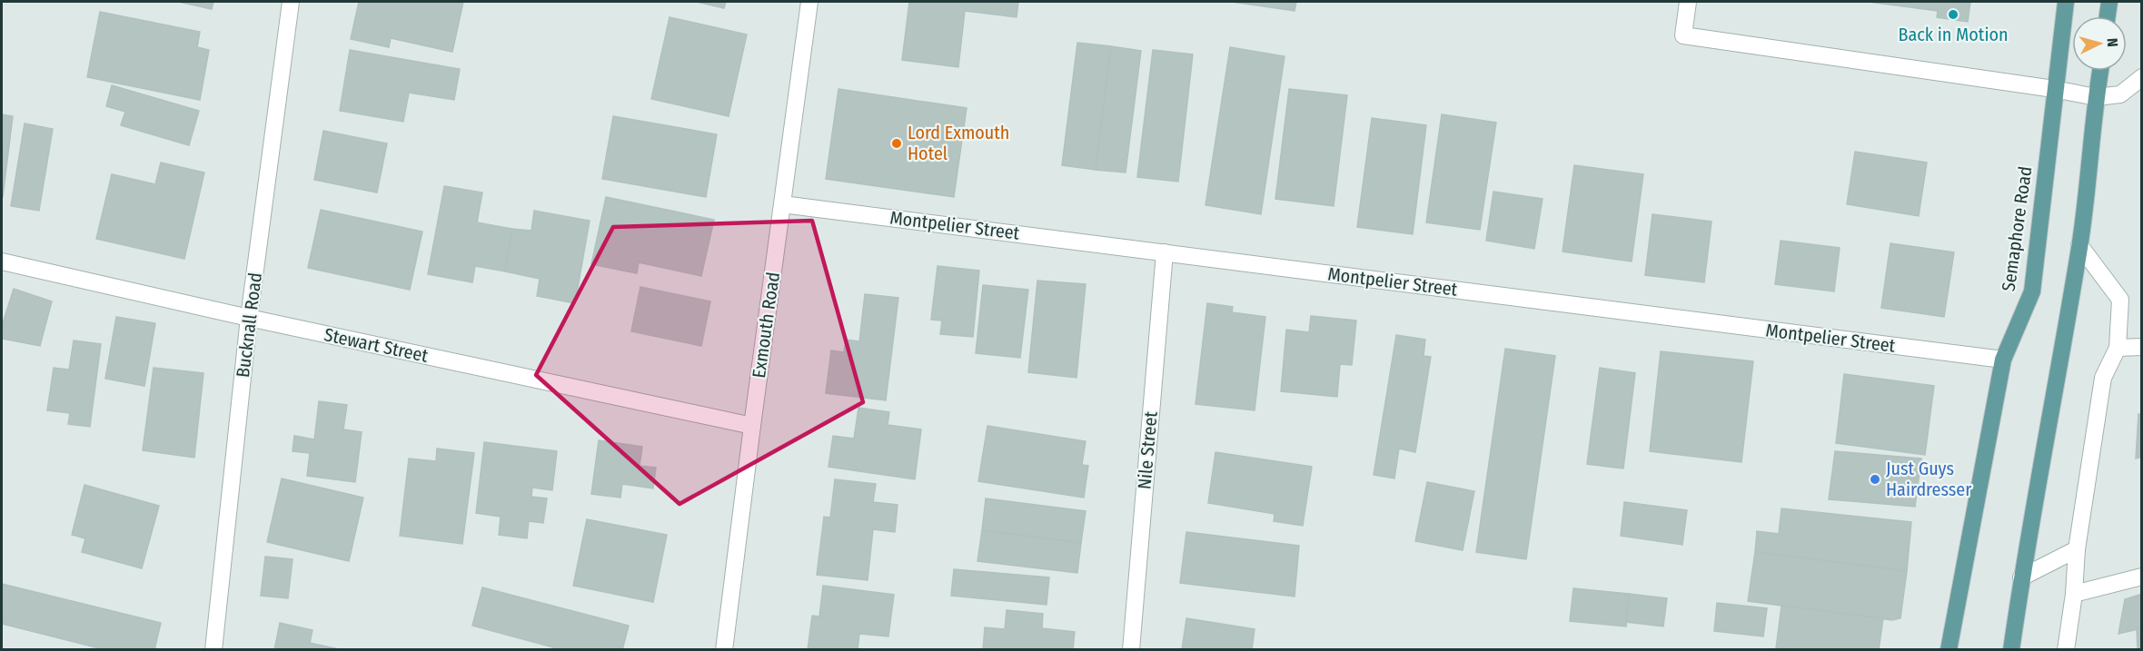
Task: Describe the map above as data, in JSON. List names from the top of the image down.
{
  "streets": {
    "main road": ["Semaphore Road"],
    "street": [
      "Montpelier Street",
      "Bucknall Road",
      "Exmouth Road",
      "Stewart Street",
      "Nile Street"
    ]
  },
  "crossings": [
    ["Montpelier Street", "Semaphore Road"],
    ["Montpelier Street", "Exmouth Road"],
    ["Montpelier Street", "Nile Street"],
    ["Bucknall Road", "Stewart Street"],
    ["Exmouth Road", "Stewart Street"]
  ],
  "places": ["Back in Motion", "Lord Exmouth Hotel", "Just Guys Hairdresser"],
  "north": "right"
}
